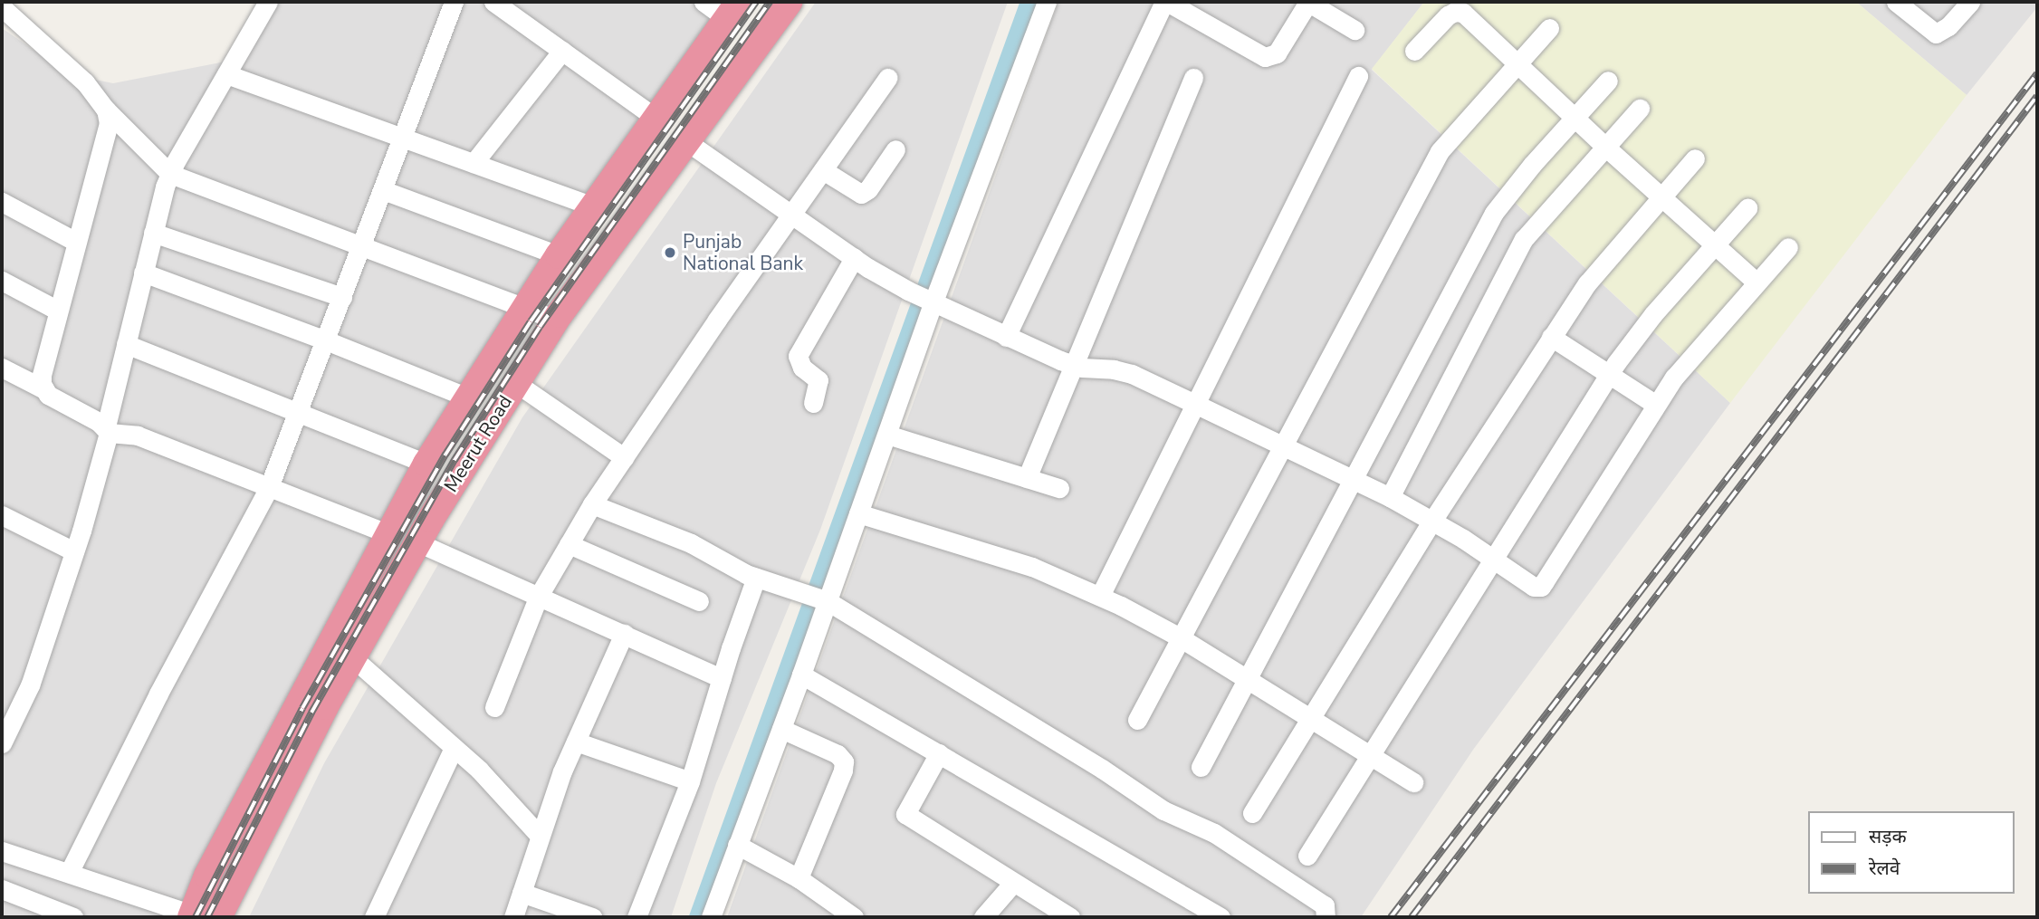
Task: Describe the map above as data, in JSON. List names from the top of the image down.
{
  "streets": {
    "highway": ["Meerut Road"]
  },
  "places": ["Punjab National Bank"],
  "legend": ["सड़क", "रेलवे"]
}
